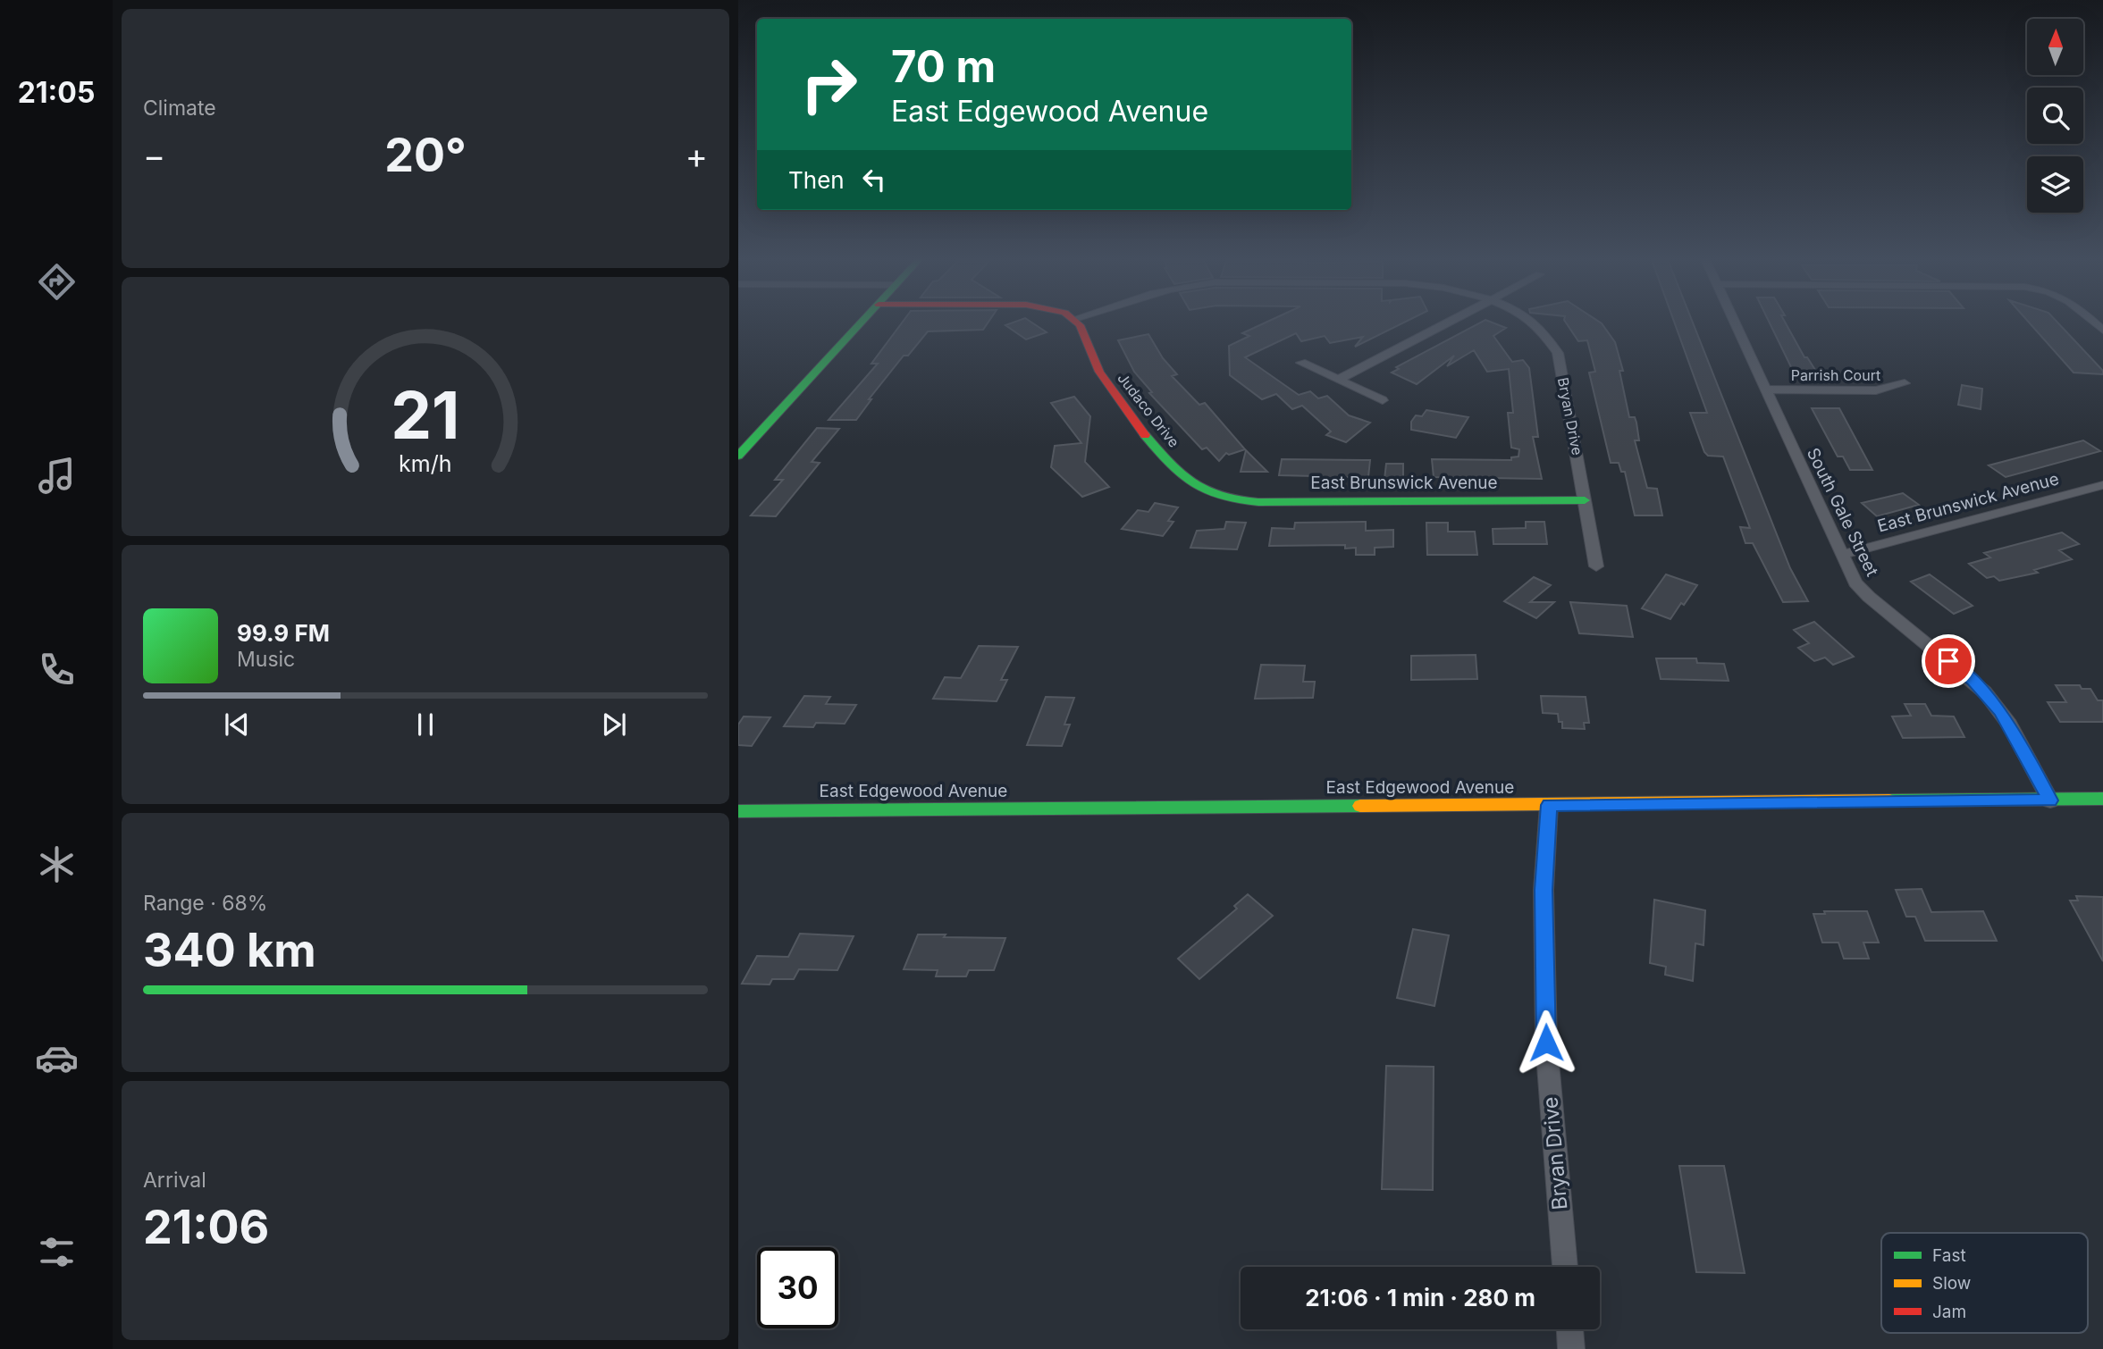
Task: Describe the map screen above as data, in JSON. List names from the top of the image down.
{
  "streets": {
    "street": [
      "Parrish Court",
      "Judaco Drive",
      "Bryan Drive",
      "East Brunswick Avenue",
      "South Gale Street",
      "East Edgewood Avenue"
    ]
  },
  "crossings": [
    ["Parrish Court", "South Gale Street"],
    ["Judaco Drive", "East Brunswick Avenue"],
    ["Bryan Drive", "East Brunswick Avenue"],
    ["Bryan Drive", "East Edgewood Avenue"],
    ["East Brunswick Avenue", "South Gale Street"],
    ["South Gale Street", "East Edgewood Avenue"]
  ],
  "legend": ["Fast", "Slow", "Jam"],
  "north": "top",
  "page": {
    "tabs": "21:05",
    "tile": [
      "Climate",
      ["Range · 68%", "340 km"],
      ["Arrival", "21:06"]
    ],
    "turn": ["70 m", "East Edgewood Avenue"],
    "heat": ["−", "20°", "+"],
    "then": "Then",
    "song": ["99.9 FM", "Music"],
    "limit": "30",
    "trip": "21:06 · 1 min · 280 m",
    "gauge": ["21", "km/h"]
  }
}
